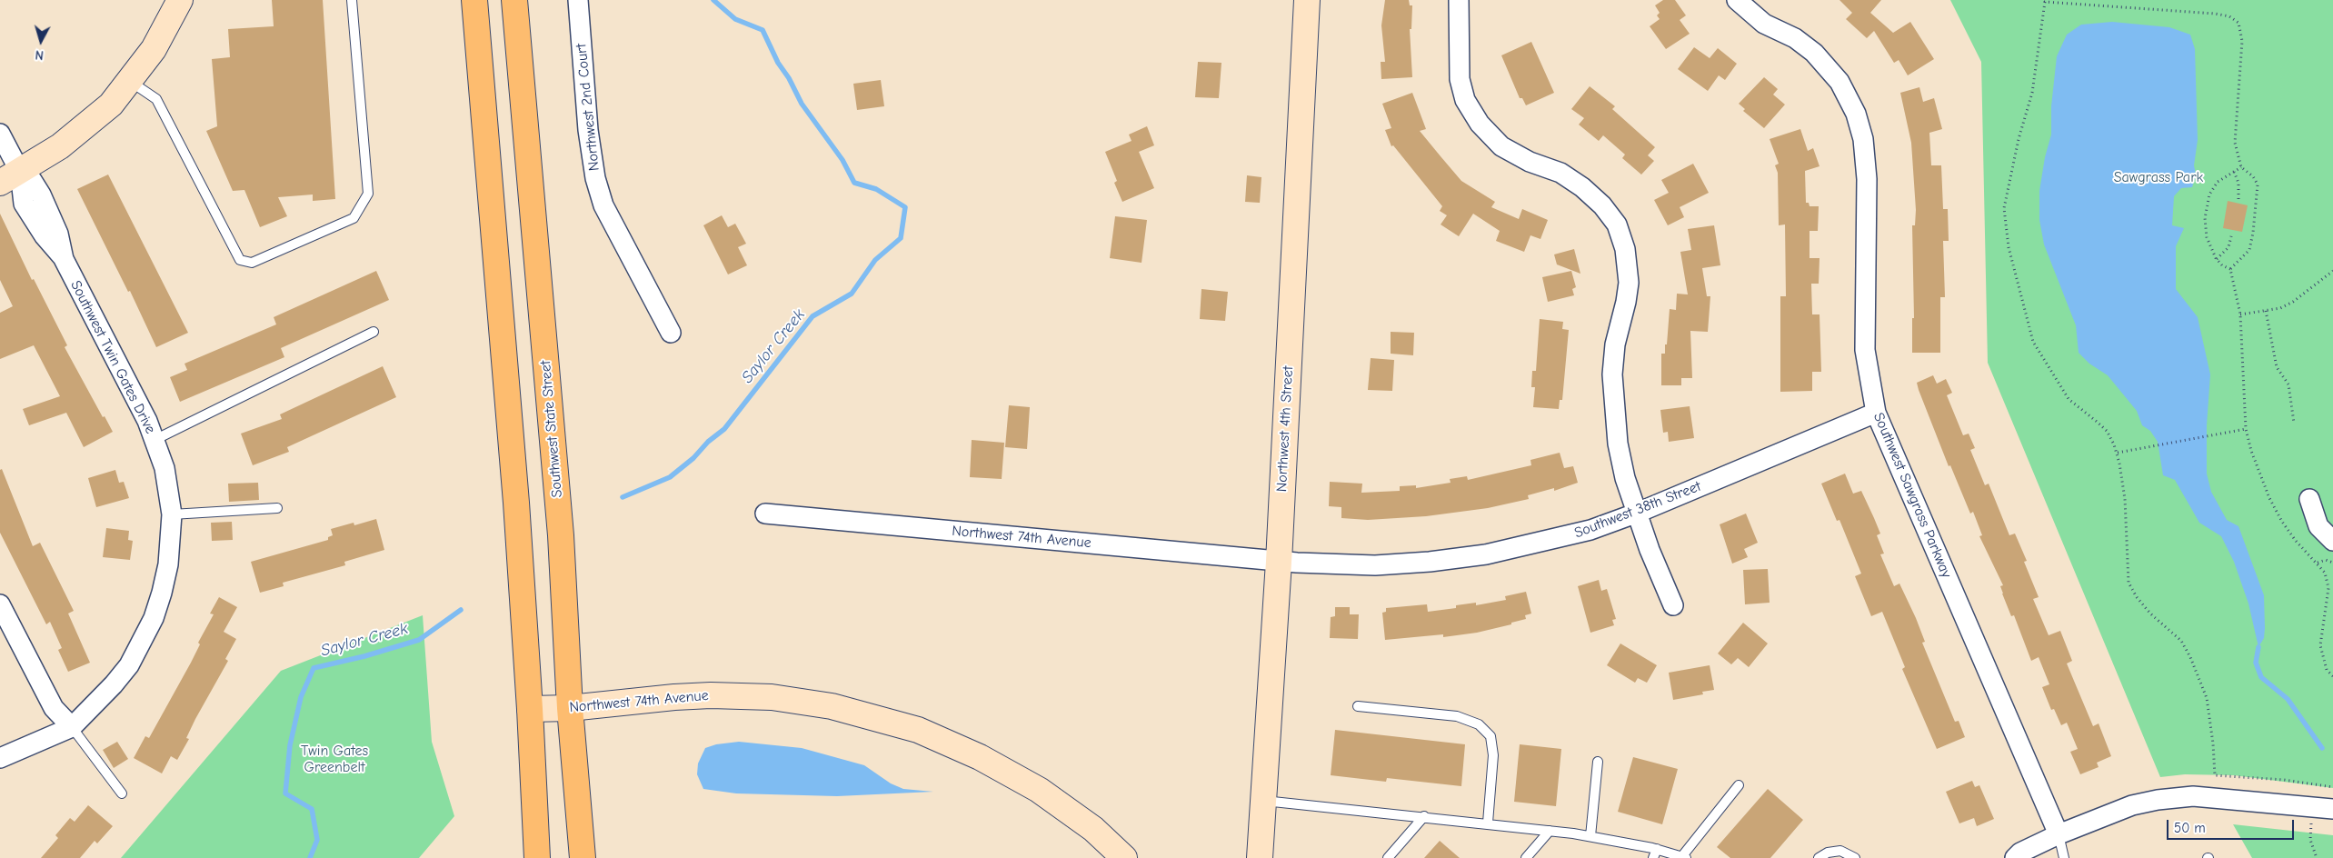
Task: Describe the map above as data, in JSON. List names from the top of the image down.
{
  "streets": {
    "main road": ["Southwest State Street"],
    "street": [
      "Northwest 2nd Court",
      "Southwest Twin Gates Drive",
      "Northwest 4th Street",
      "Southwest Sawgrass Parkway",
      "Southwest 38th Street",
      "Northwest 74th Avenue"
    ]
  },
  "crossings": [
    ["Southwest State Street", "Northwest 74th Avenue"],
    ["Northwest 4th Street", "Southwest 38th Street"],
    ["Northwest 4th Street", "Northwest 74th Avenue"],
    ["Southwest Sawgrass Parkway", "Southwest 38th Street"],
    ["Southwest 38th Street", "Northwest 74th Avenue"]
  ],
  "water": ["Saylor Creek"],
  "parks": ["Sawgrass Park", "Twin Gates Greenbelt"],
  "scale_bar": "50 m",
  "north": "bottom"
}
